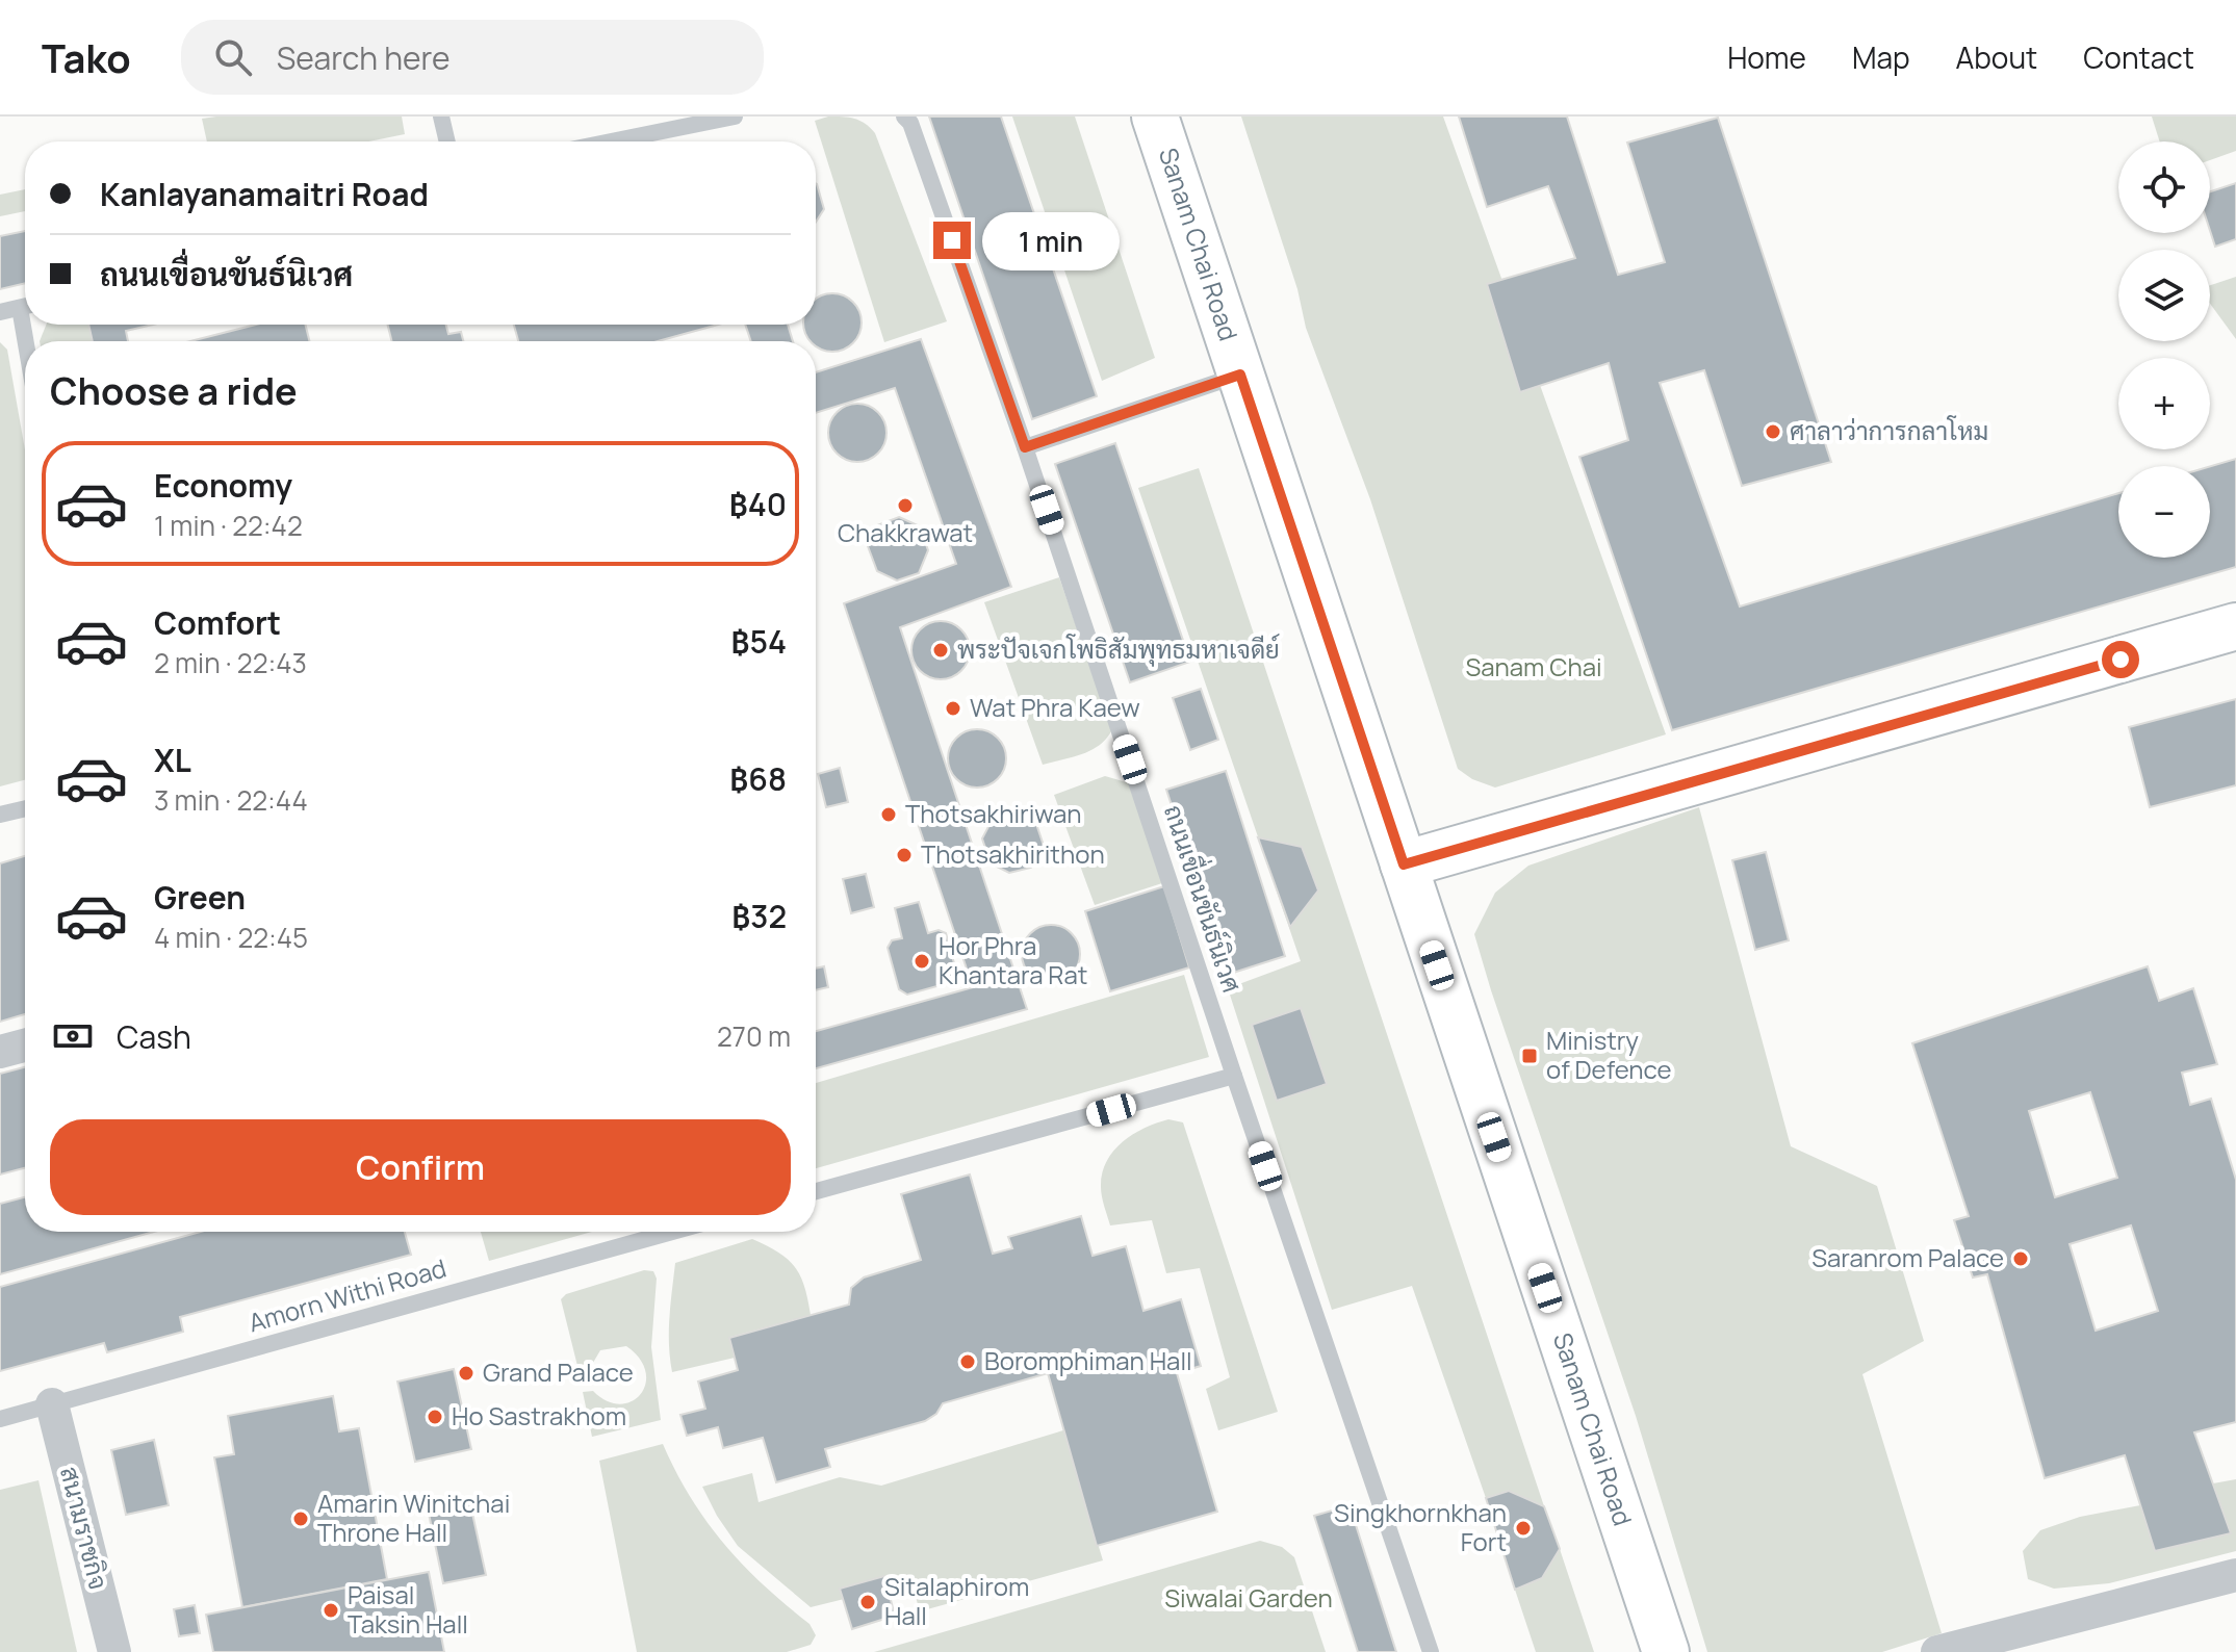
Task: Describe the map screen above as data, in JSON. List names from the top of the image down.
{
  "streets": {
    "main road": ["Sanam Chai Road"],
    "street": ["สนามราชกิจ"],
    "lane": ["ถนนเขื่อนขันธ์นิเวศ", "Amorn Withi Road"]
  },
  "crossings": [
    ["Amorn Withi Road", "สนามราชกิจ"]
  ],
  "parks": ["Sanam Chai", "Siwalai Garden"],
  "places": {
    "other": [
      "ศาลาว่าการกลาโหม",
      "Chakkrawat",
      "พระปัจเจกโพธิสัมพุทธมหาเจดีย์",
      "Wat Phra Kaew",
      "Thotsakhiriwan",
      "Thotsakhirithon",
      "Hor Phra Khantara Rat",
      "Saranrom Palace",
      "Boromphiman Hall",
      "Grand Palace",
      "Ho Sastrakhom",
      "Amarin Winitchai Throne Hall",
      "Singkhornkhan Fort",
      "Sitalaphirom Hall",
      "Paisal Taksin Hall"
    ],
    "transit": ["Ministry of Defence"]
  },
  "page": {
    "header": "Tako",
    "search": "Search here",
    "nav": [
      "Home",
      "Map",
      "About",
      "Contact"
    ],
    "map_buttons": ["+", "−"],
    "banner": ["Kanlayanamaitri Road", "ถนนเขื่อนขันธ์นิเวศ"],
    "bubble": "1 min",
    "heading": "Choose a ride",
    "list": [
      {
        "name": "Economy",
        "note": "1 min · 22:42",
        "value": "฿40"
      },
      {
        "name": "Comfort",
        "note": "2 min · 22:43",
        "value": "฿54"
      },
      {
        "name": "XL",
        "note": "3 min · 22:44",
        "value": "฿68"
      },
      {
        "name": "Green",
        "note": "4 min · 22:45",
        "value": "฿32"
      }
    ],
    "pay": ["Cash", "270 m"],
    "buttons": "Confirm"
  }
}
